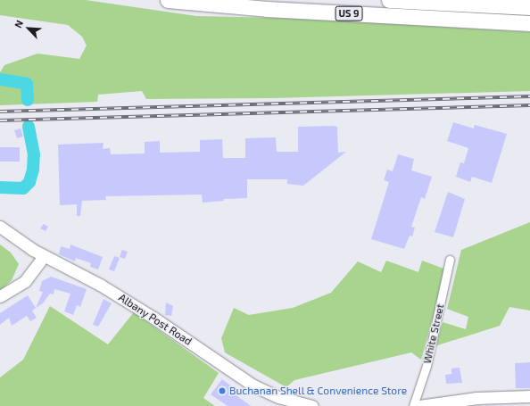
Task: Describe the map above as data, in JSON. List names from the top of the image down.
{
  "streets": {
    "highway": ["US 9"],
    "main road": ["Albany Post Road"],
    "street": ["White Street"]
  },
  "places": ["Buchanan Shell & Convenience Store"],
  "north": "top left"
}
